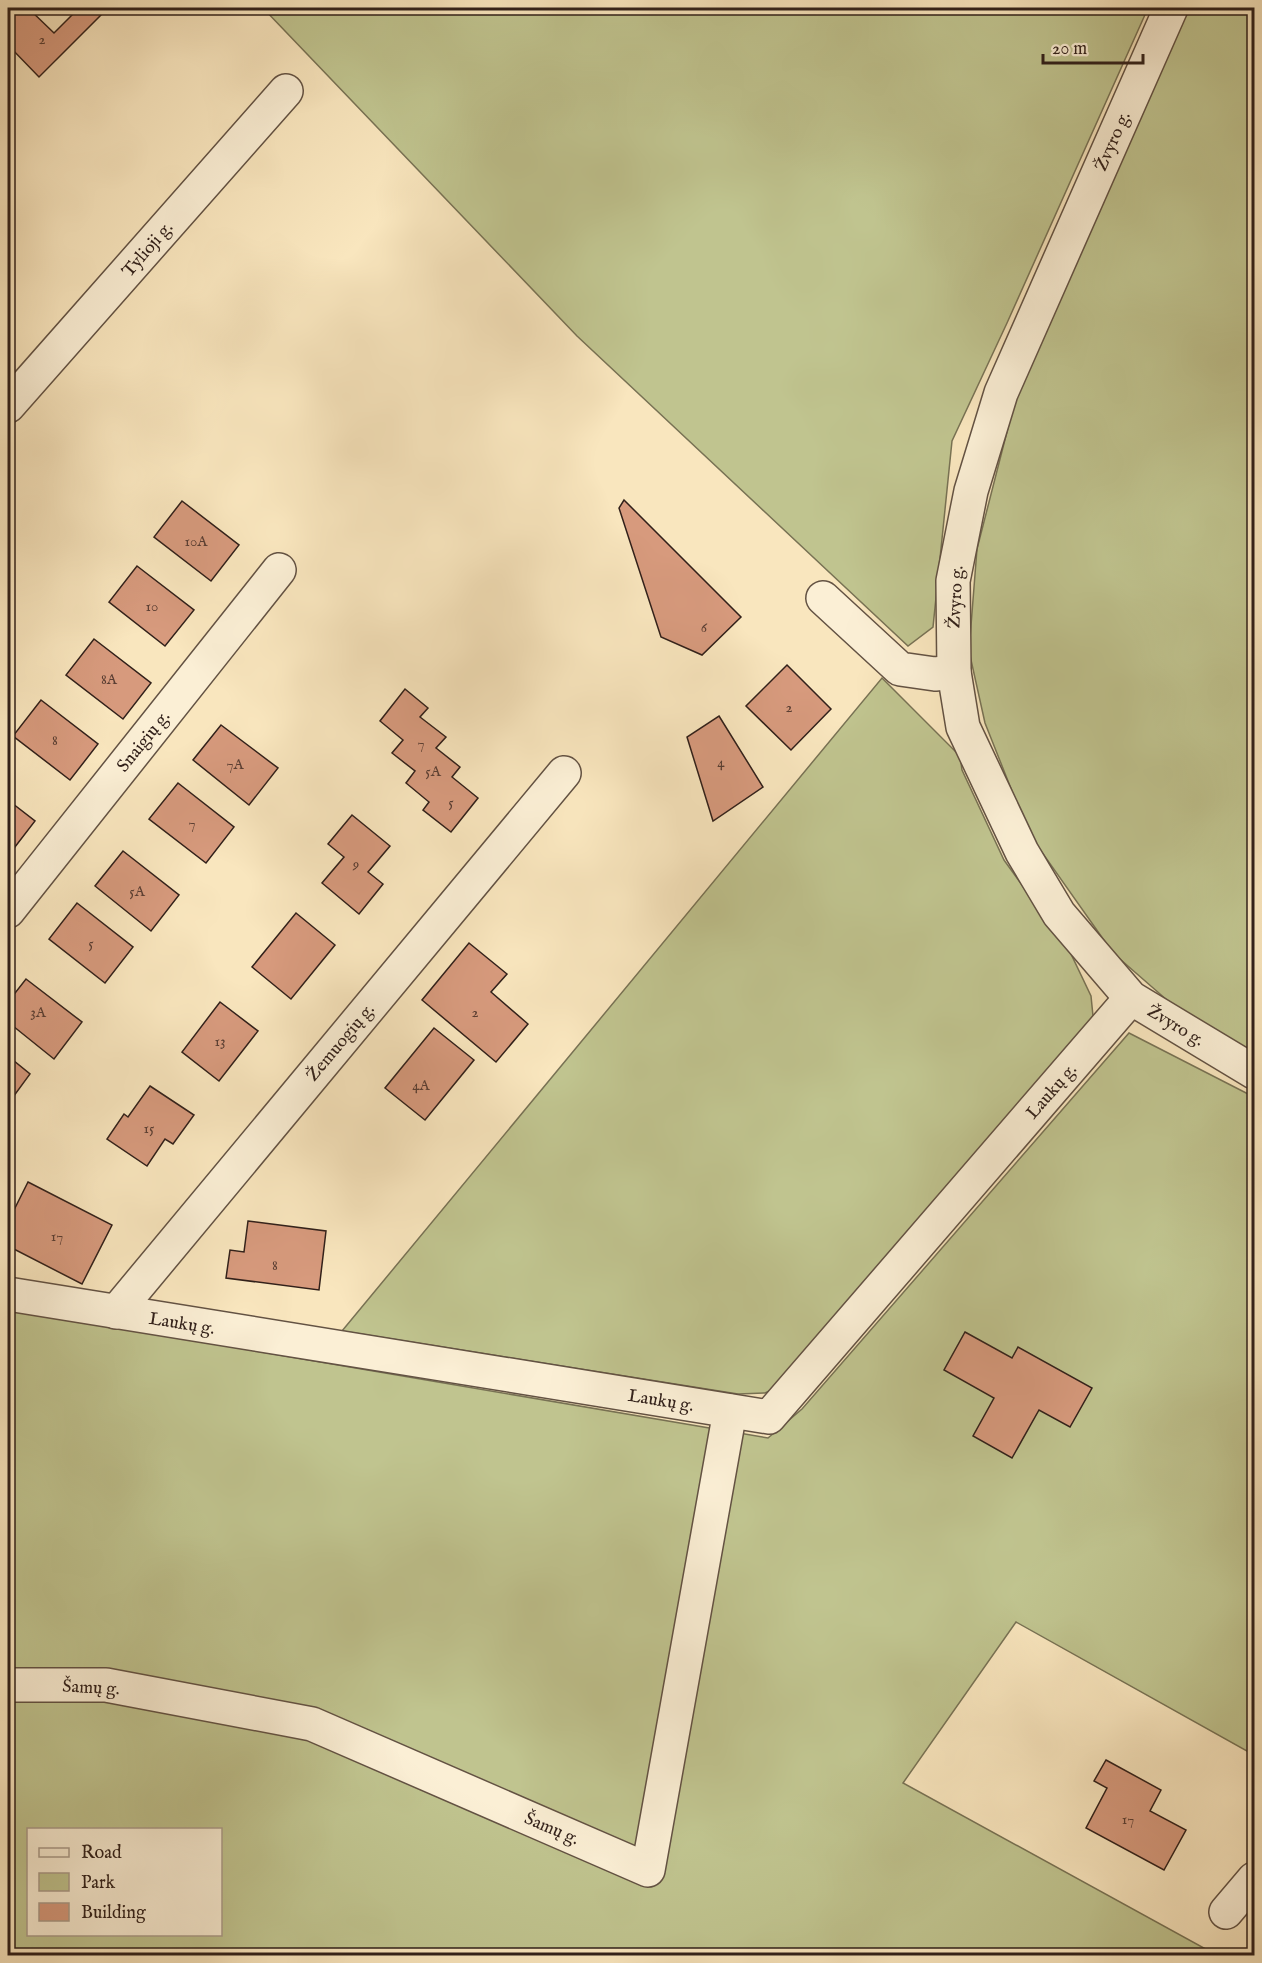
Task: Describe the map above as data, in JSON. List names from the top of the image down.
{
  "streets": {
    "street": [
      "Žvyro g.",
      "Tylioji g.",
      "Snaigių g.",
      "Žemuogių g.",
      "Laukų g.",
      "Šamų g."
    ]
  },
  "crossings": [
    ["Žvyro g.", "Laukų g."],
    ["Žemuogių g.", "Laukų g."],
    ["Laukų g.", "Šamų g."]
  ],
  "house_numbers": [
    "2",
    "10A",
    "10",
    "6",
    "8A",
    "2",
    "8",
    "7",
    "4",
    "7A",
    "5A",
    "5",
    "7",
    "9",
    "5A",
    "5",
    "3A",
    "2",
    "13",
    "4A",
    "15",
    "17",
    "8",
    "17"
  ],
  "legend": ["Road", "Park", "Building"],
  "scale_bar": "20 m"
}
